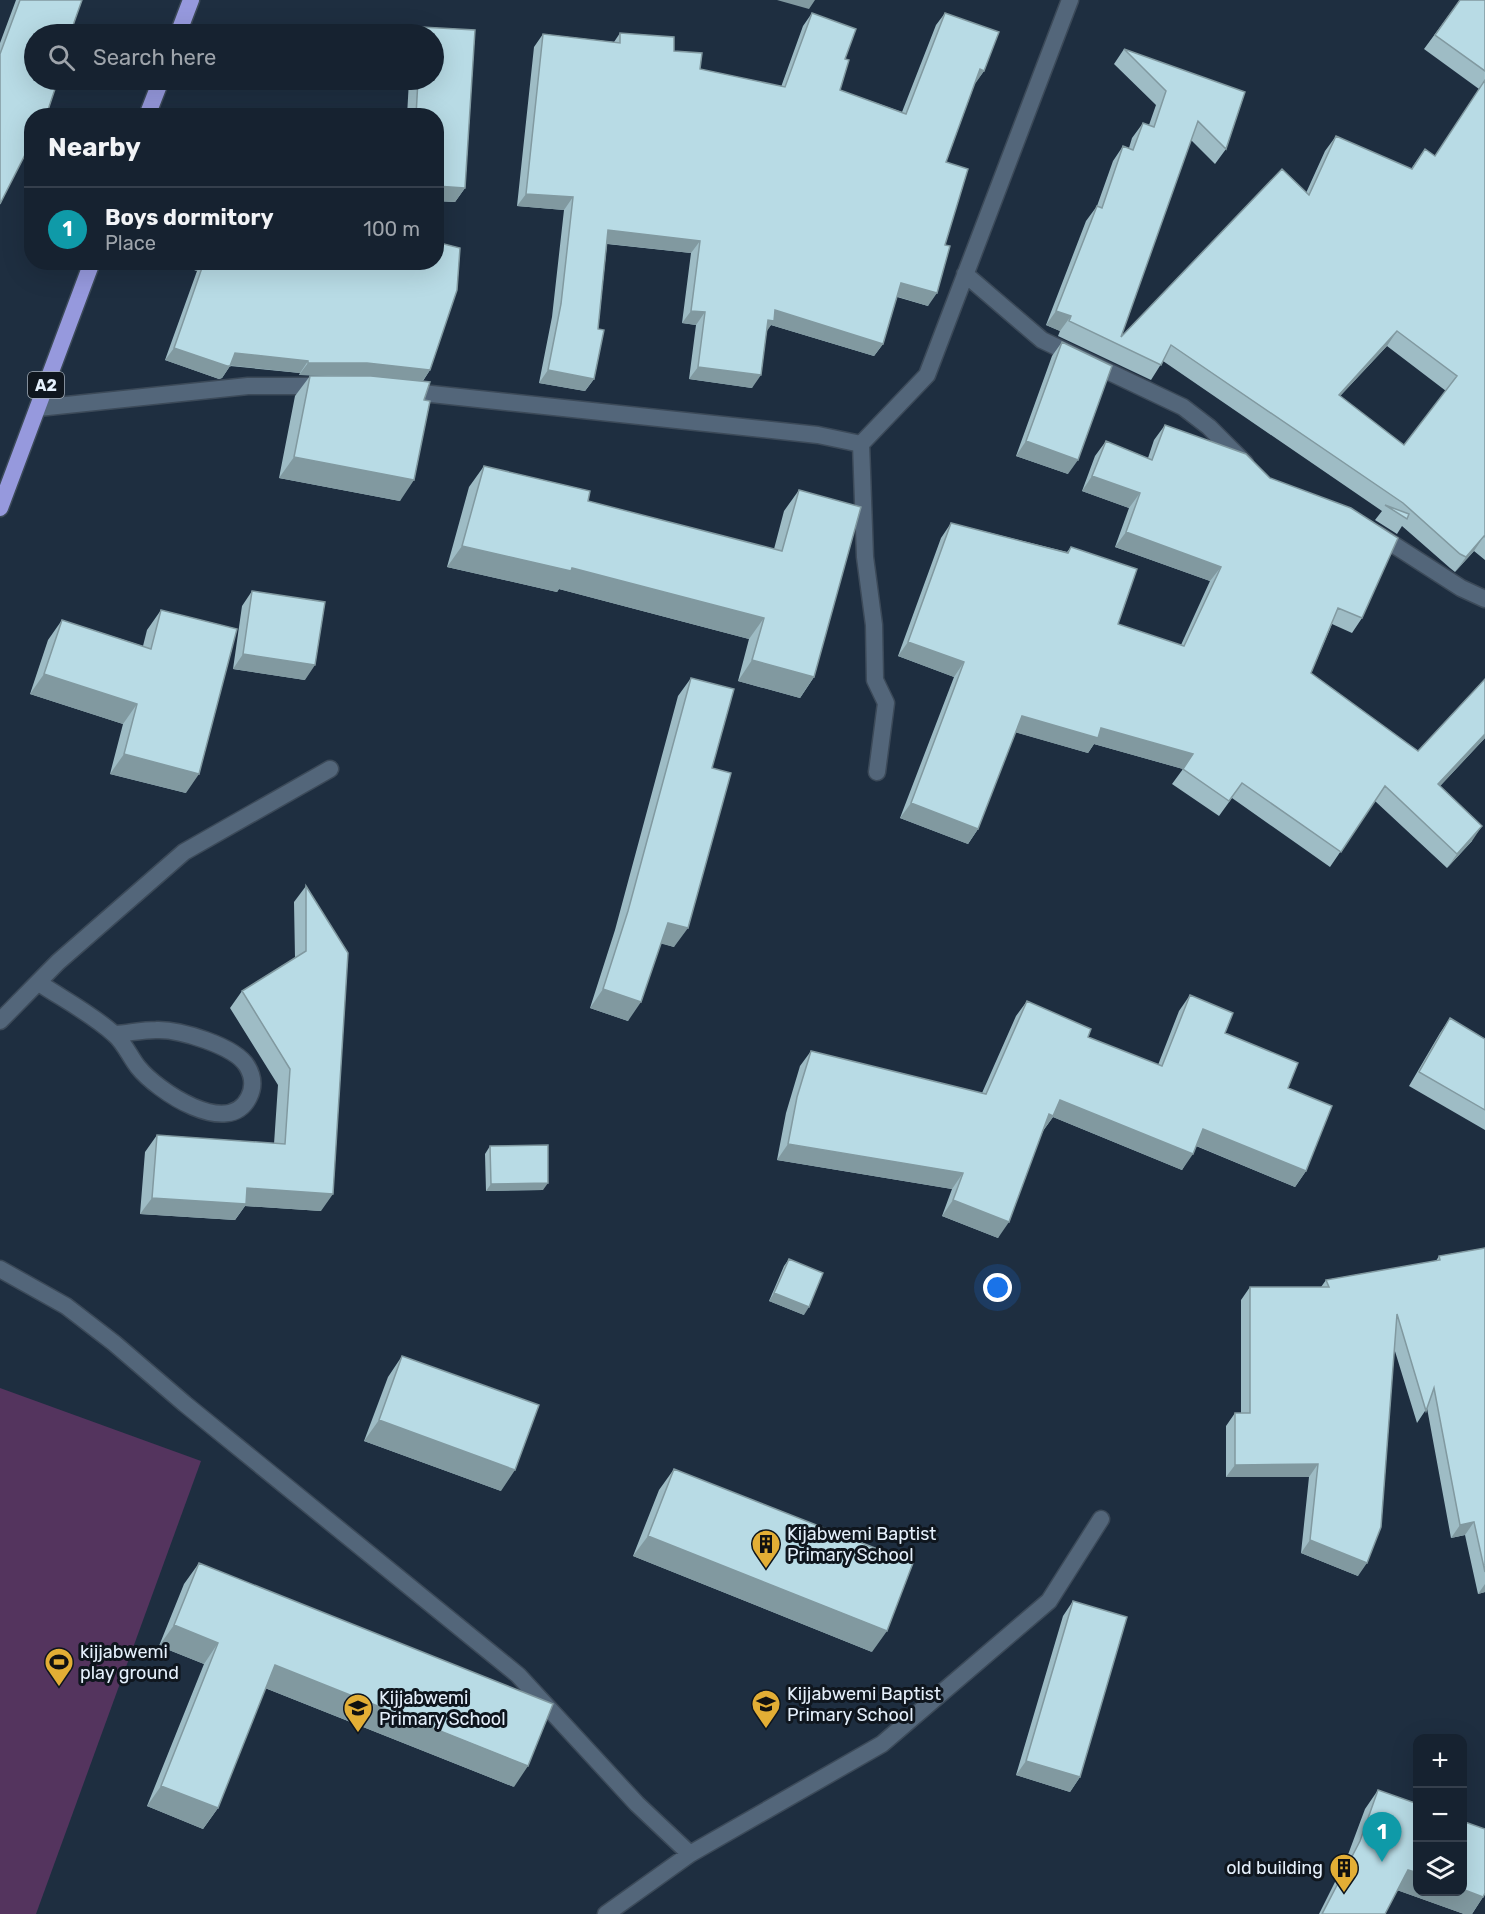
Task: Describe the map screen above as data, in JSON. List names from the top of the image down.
{
  "streets": {
    "highway": ["A2"]
  },
  "places": {
    "building": ["Kijabwemi Baptist Primary School", "old building"],
    "sports": ["kijjabwemi play ground"],
    "school or university": ["Kijjabwemi Baptist Primary School", "Kijjabwemi Primary School"]
  },
  "page": {
    "search": "Search here",
    "heading": "Nearby",
    "list": [
      {
        "mark": "1",
        "name": "Boys dormitory",
        "note": "Place",
        "value": "100 m"
      }
    ],
    "map_buttons": ["+", "−"],
    "pins": "1"
  }
}
